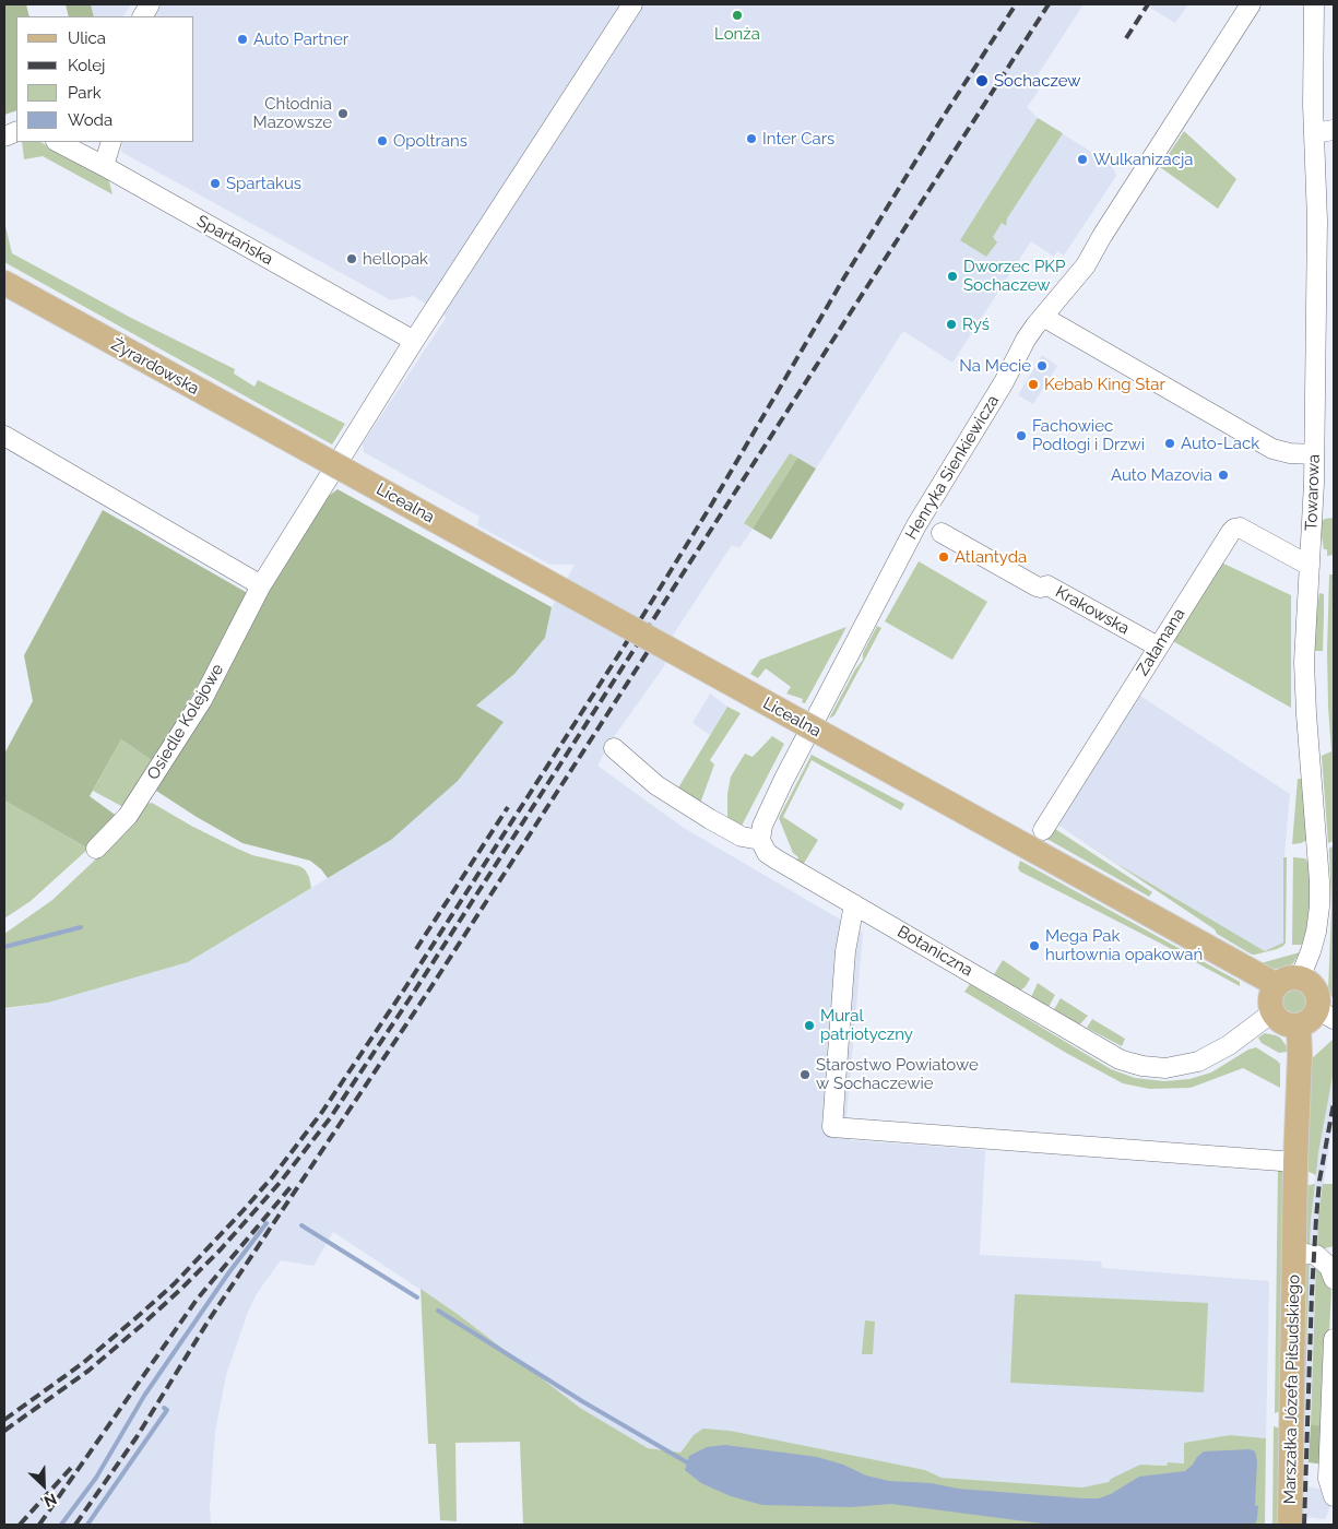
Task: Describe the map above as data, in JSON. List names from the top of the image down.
{
  "streets": {
    "main road": ["Żyrardowska", "Licealna", "Marszałka Józefa Piłsudskiego"],
    "street": [
      "Spartańska",
      "Henryka Sienkiewicza",
      "Towarowa",
      "Krakowska",
      "Załamana",
      "Osiedle Kolejowe",
      "Botaniczna"
    ]
  },
  "crossings": [
    ["Spartańska", "Osiedle Kolejowe"],
    ["Żyrardowska", "Licealna"],
    ["Henryka Sienkiewicza", "Licealna"],
    ["Henryka Sienkiewicza", "Botaniczna"],
    ["Towarowa", "Licealna"],
    ["Towarowa", "Załamana"],
    ["Towarowa", "Botaniczna"],
    ["Towarowa", "Marszałka Józefa Piłsudskiego"],
    ["Licealna", "Załamana"],
    ["Licealna", "Botaniczna"],
    ["Licealna", "Marszałka Józefa Piłsudskiego"],
    ["Krakowska", "Załamana"],
    ["Botaniczna", "Marszałka Józefa Piłsudskiego"]
  ],
  "places": [
    "Lonża",
    "Auto Partner",
    "Sochaczew",
    "Chłodnia Mazowsze",
    "Inter Cars",
    "Opoltrans",
    "Wulkanizacja",
    "Spartakus",
    "hellopak",
    "Dworzec PKP Sochaczew",
    "Ryś",
    "Na Mecie",
    "Kebab King Star",
    "Fachowiec Podłogi i Drzwi",
    "Auto-Lack",
    "Auto Mazovia",
    "Atlantyda",
    "Mega Pak hurtownia opakowań",
    "Mural patriotyczny",
    "Starostwo Powiatowe w Sochaczewie"
  ],
  "legend": [
    "Ulica",
    "Kolej",
    "Park",
    "Woda"
  ],
  "north": "bottom right"
}
